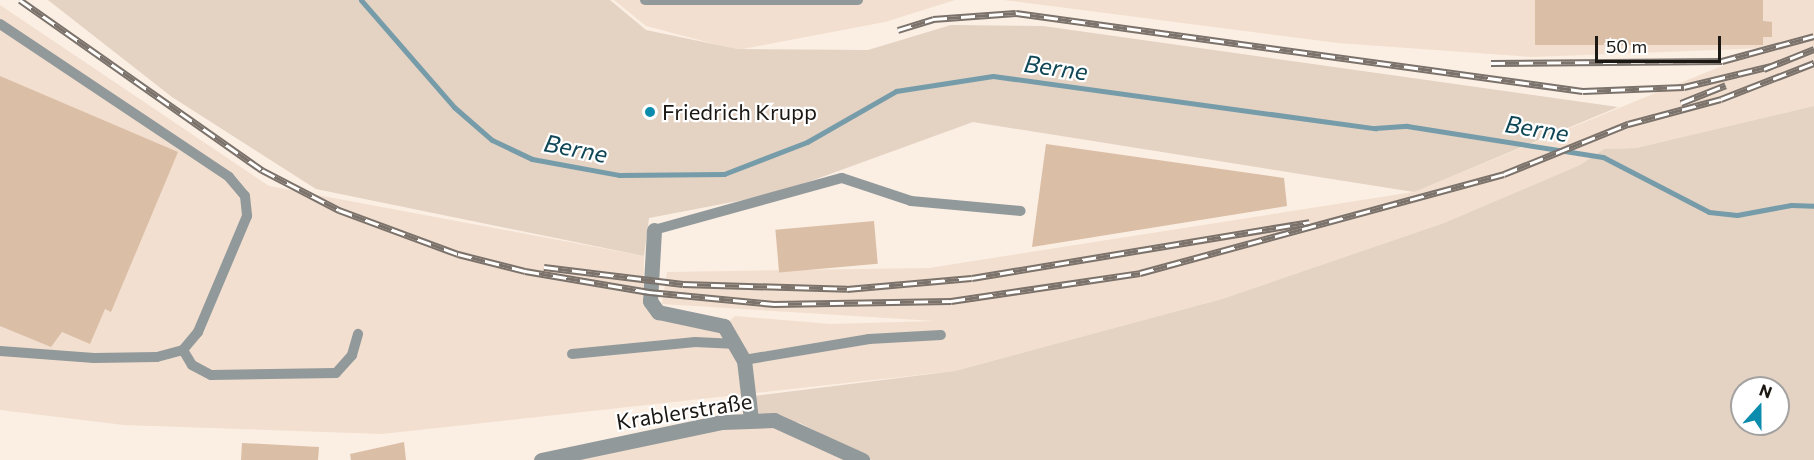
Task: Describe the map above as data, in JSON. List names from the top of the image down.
{
  "streets": {
    "street": ["Krablerstraße"]
  },
  "water": ["Berne"],
  "places": ["Friedrich Krupp"],
  "scale_bar": "50 m",
  "north": "top"
}
